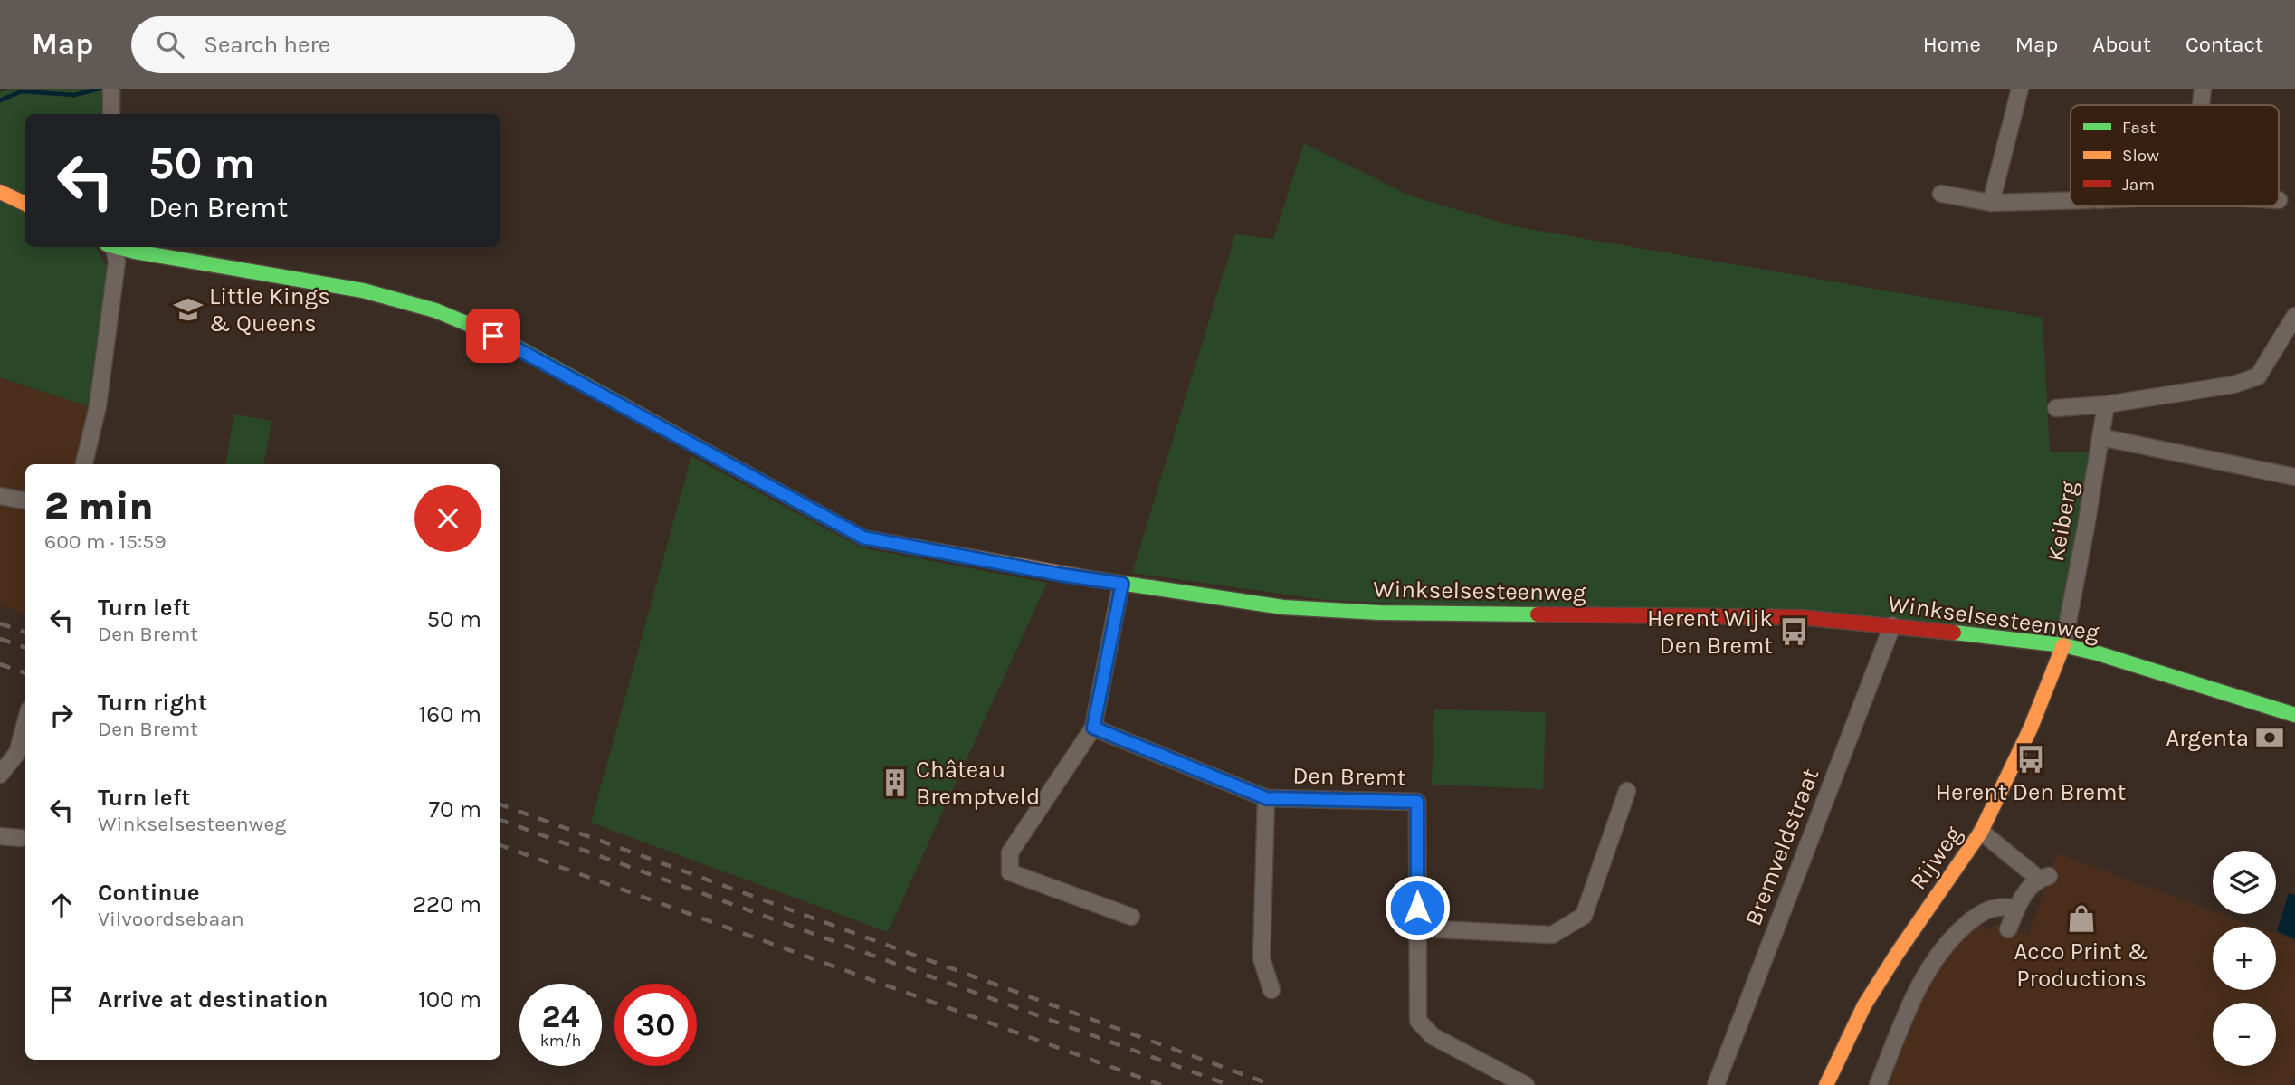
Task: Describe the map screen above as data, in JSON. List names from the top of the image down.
{
  "streets": {
    "street": [
      "Keiberg",
      "Winkselsesteenweg",
      "Den Bremt",
      "Bremveldstraat",
      "Rijweg"
    ]
  },
  "crossings": [
    ["Keiberg", "Winkselsesteenweg"],
    ["Keiberg", "Rijweg"],
    ["Winkselsesteenweg", "Bremveldstraat"],
    ["Winkselsesteenweg", "Rijweg"]
  ],
  "places": {
    "school or university": ["Little Kings & Queens"],
    "bus stop": ["Herent Wijk Den Bremt", "Herent Den Bremt"],
    "bank": ["Argenta"],
    "building": ["Château Bremptveld"],
    "shop": ["Acco Print & Productions"]
  },
  "legend": ["Fast", "Slow", "Jam"],
  "page": {
    "header": "Map",
    "search": "Search here",
    "nav": [
      "Home",
      "Map",
      "About",
      "Contact"
    ],
    "turn": ["50 m", "Den Bremt"],
    "heading": ["2 min", "600 m · 15:59"],
    "list": [
      {
        "name": "Turn left",
        "note": "Den Bremt",
        "value": "50 m"
      },
      {
        "name": "Turn right",
        "note": "Den Bremt",
        "value": "160 m"
      },
      {
        "name": "Turn left",
        "note": "Winkselsesteenweg",
        "value": "70 m"
      },
      {
        "name": "Continue",
        "note": "Vilvoordsebaan",
        "value": "220 m"
      },
      {
        "name": "Arrive at destination",
        "value": "100 m"
      }
    ],
    "map_buttons": ["+", "−"],
    "speed": "24 km/h",
    "limit": "30"
  }
}
